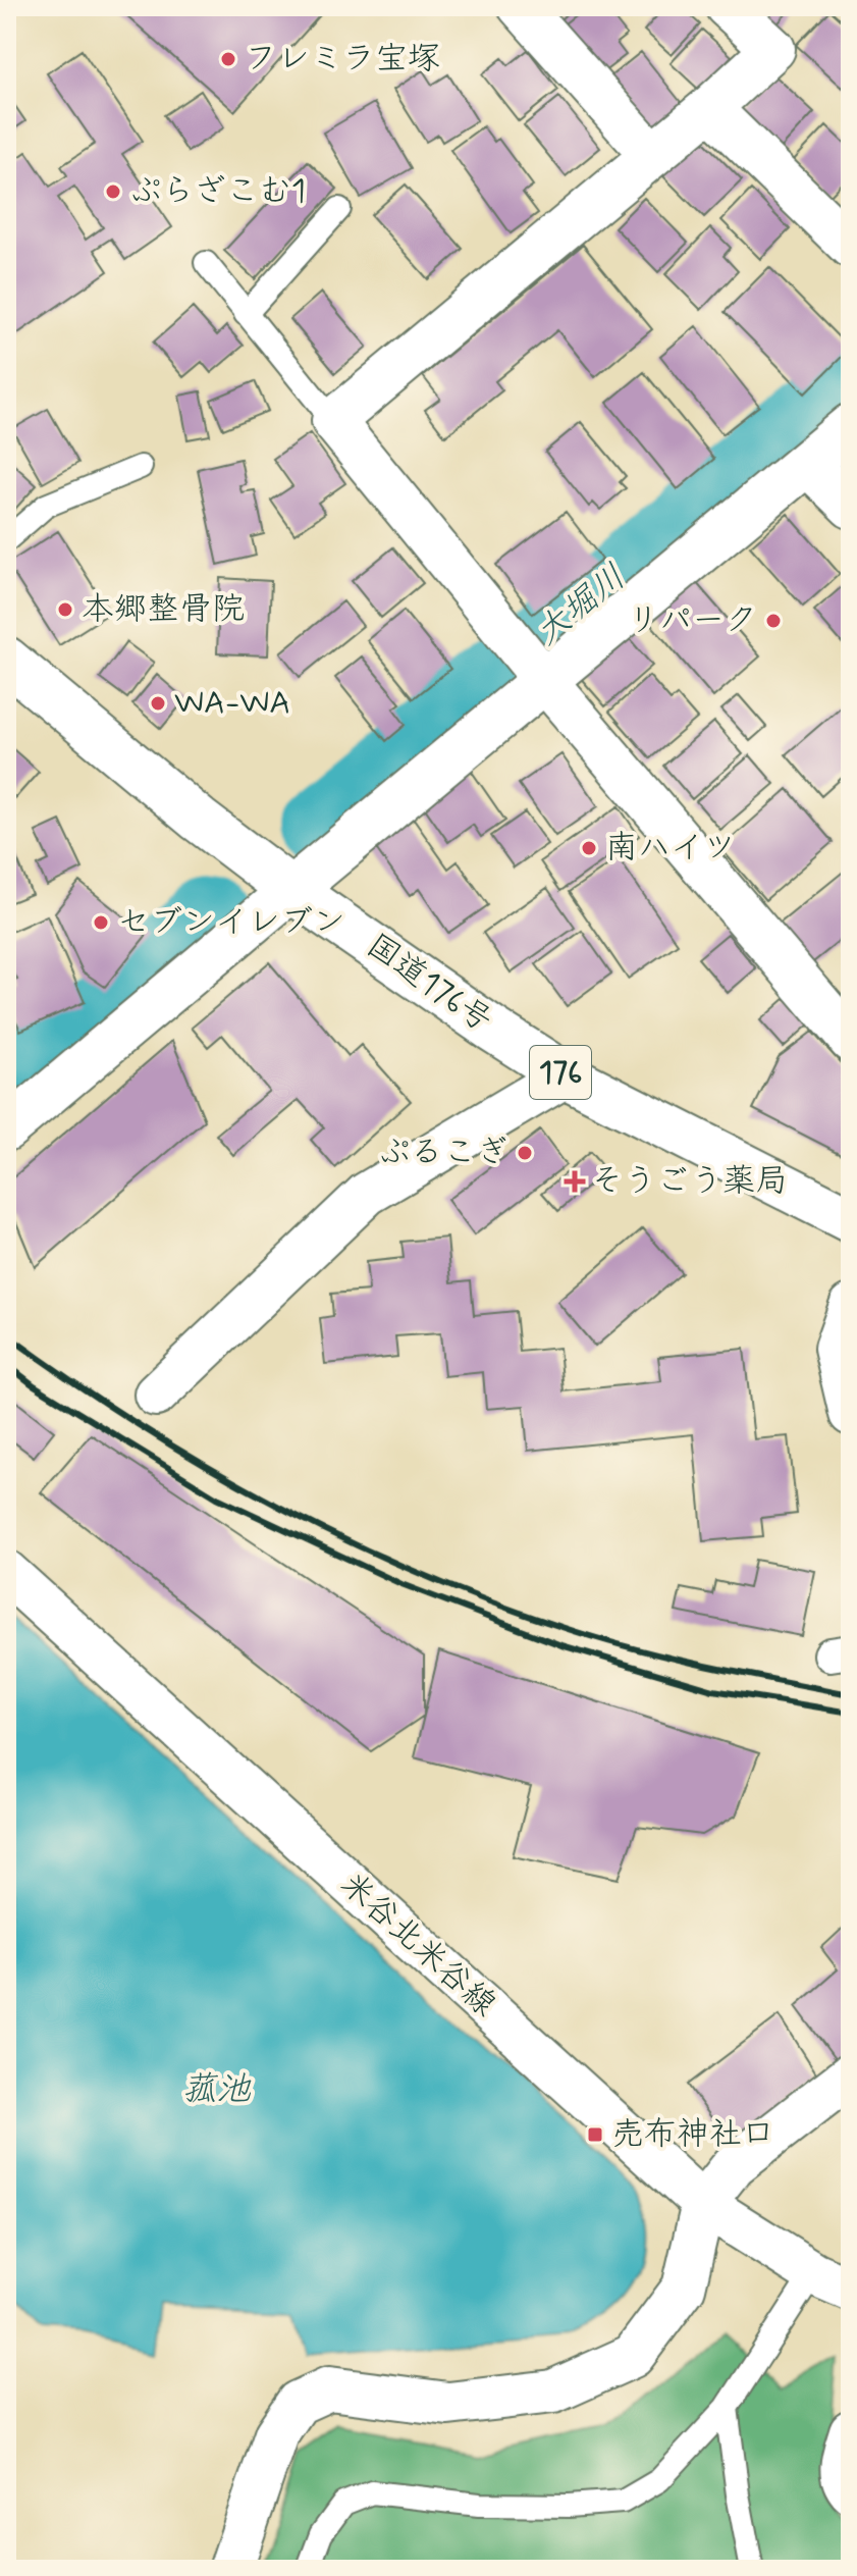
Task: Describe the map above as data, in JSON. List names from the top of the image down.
{
  "streets": {
    "main road": ["国道176号", "176"],
    "street": ["米谷北米谷線"]
  },
  "water": ["大堀川", "菰池"],
  "places": {
    "other": [
      "フレミラ宝塚",
      "ぷらざこむ1",
      "本郷整骨院",
      "リパーク",
      "WA-WA",
      "南ハイツ",
      "セブンイレブン",
      "ぷるこぎ"
    ],
    "health": ["そうごう薬局"],
    "transit": ["売布神社口"]
  }
}
